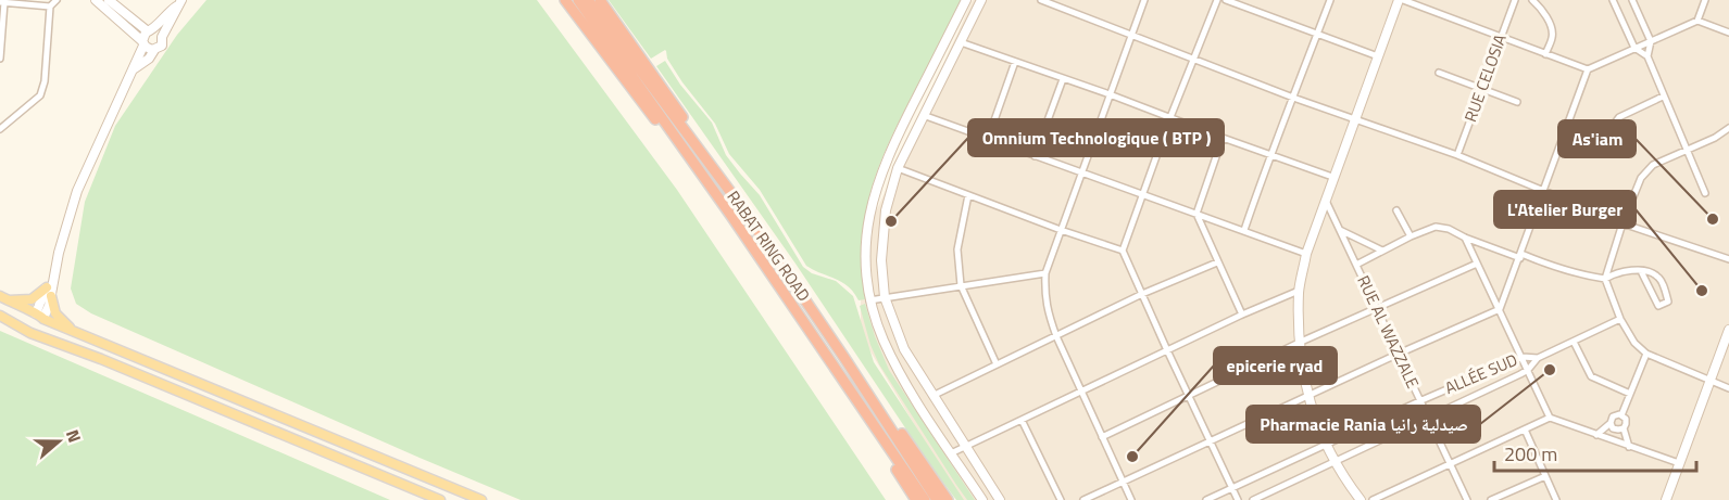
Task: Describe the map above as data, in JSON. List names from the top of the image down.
{
  "streets": {
    "highway": ["RABAT RING ROAD"],
    "street": ["RUE CELOSIA", "RUE AL WAZZALE", "ALLÉE SUD"]
  },
  "crossings": [
    ["RUE AL WAZZALE", "ALLÉE SUD"]
  ],
  "places": [
    "As'iam",
    "Omnium Technologique ( BTP )",
    "L'Atelier Burger",
    "Pharmacie Rania صيدلية رانيا",
    "epicerie ryad"
  ],
  "scale_bar": "200 m",
  "north": "right"
}
